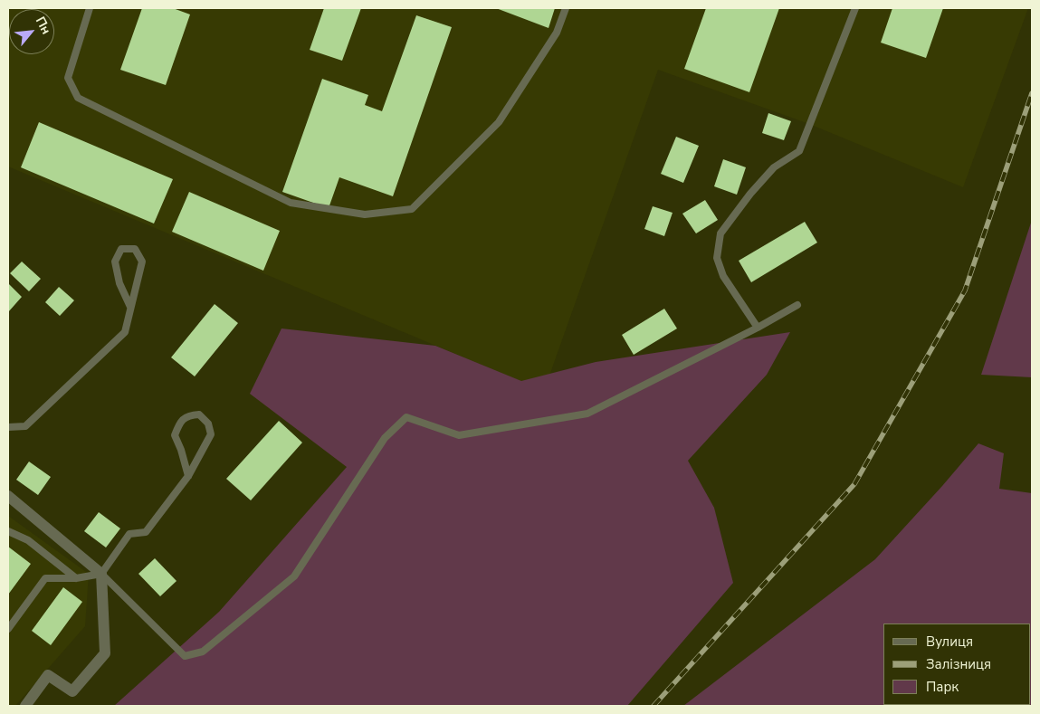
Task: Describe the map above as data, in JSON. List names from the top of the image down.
{
  "legend": ["Вулиця", "Залізниця", "Парк"],
  "north": "top right"
}
